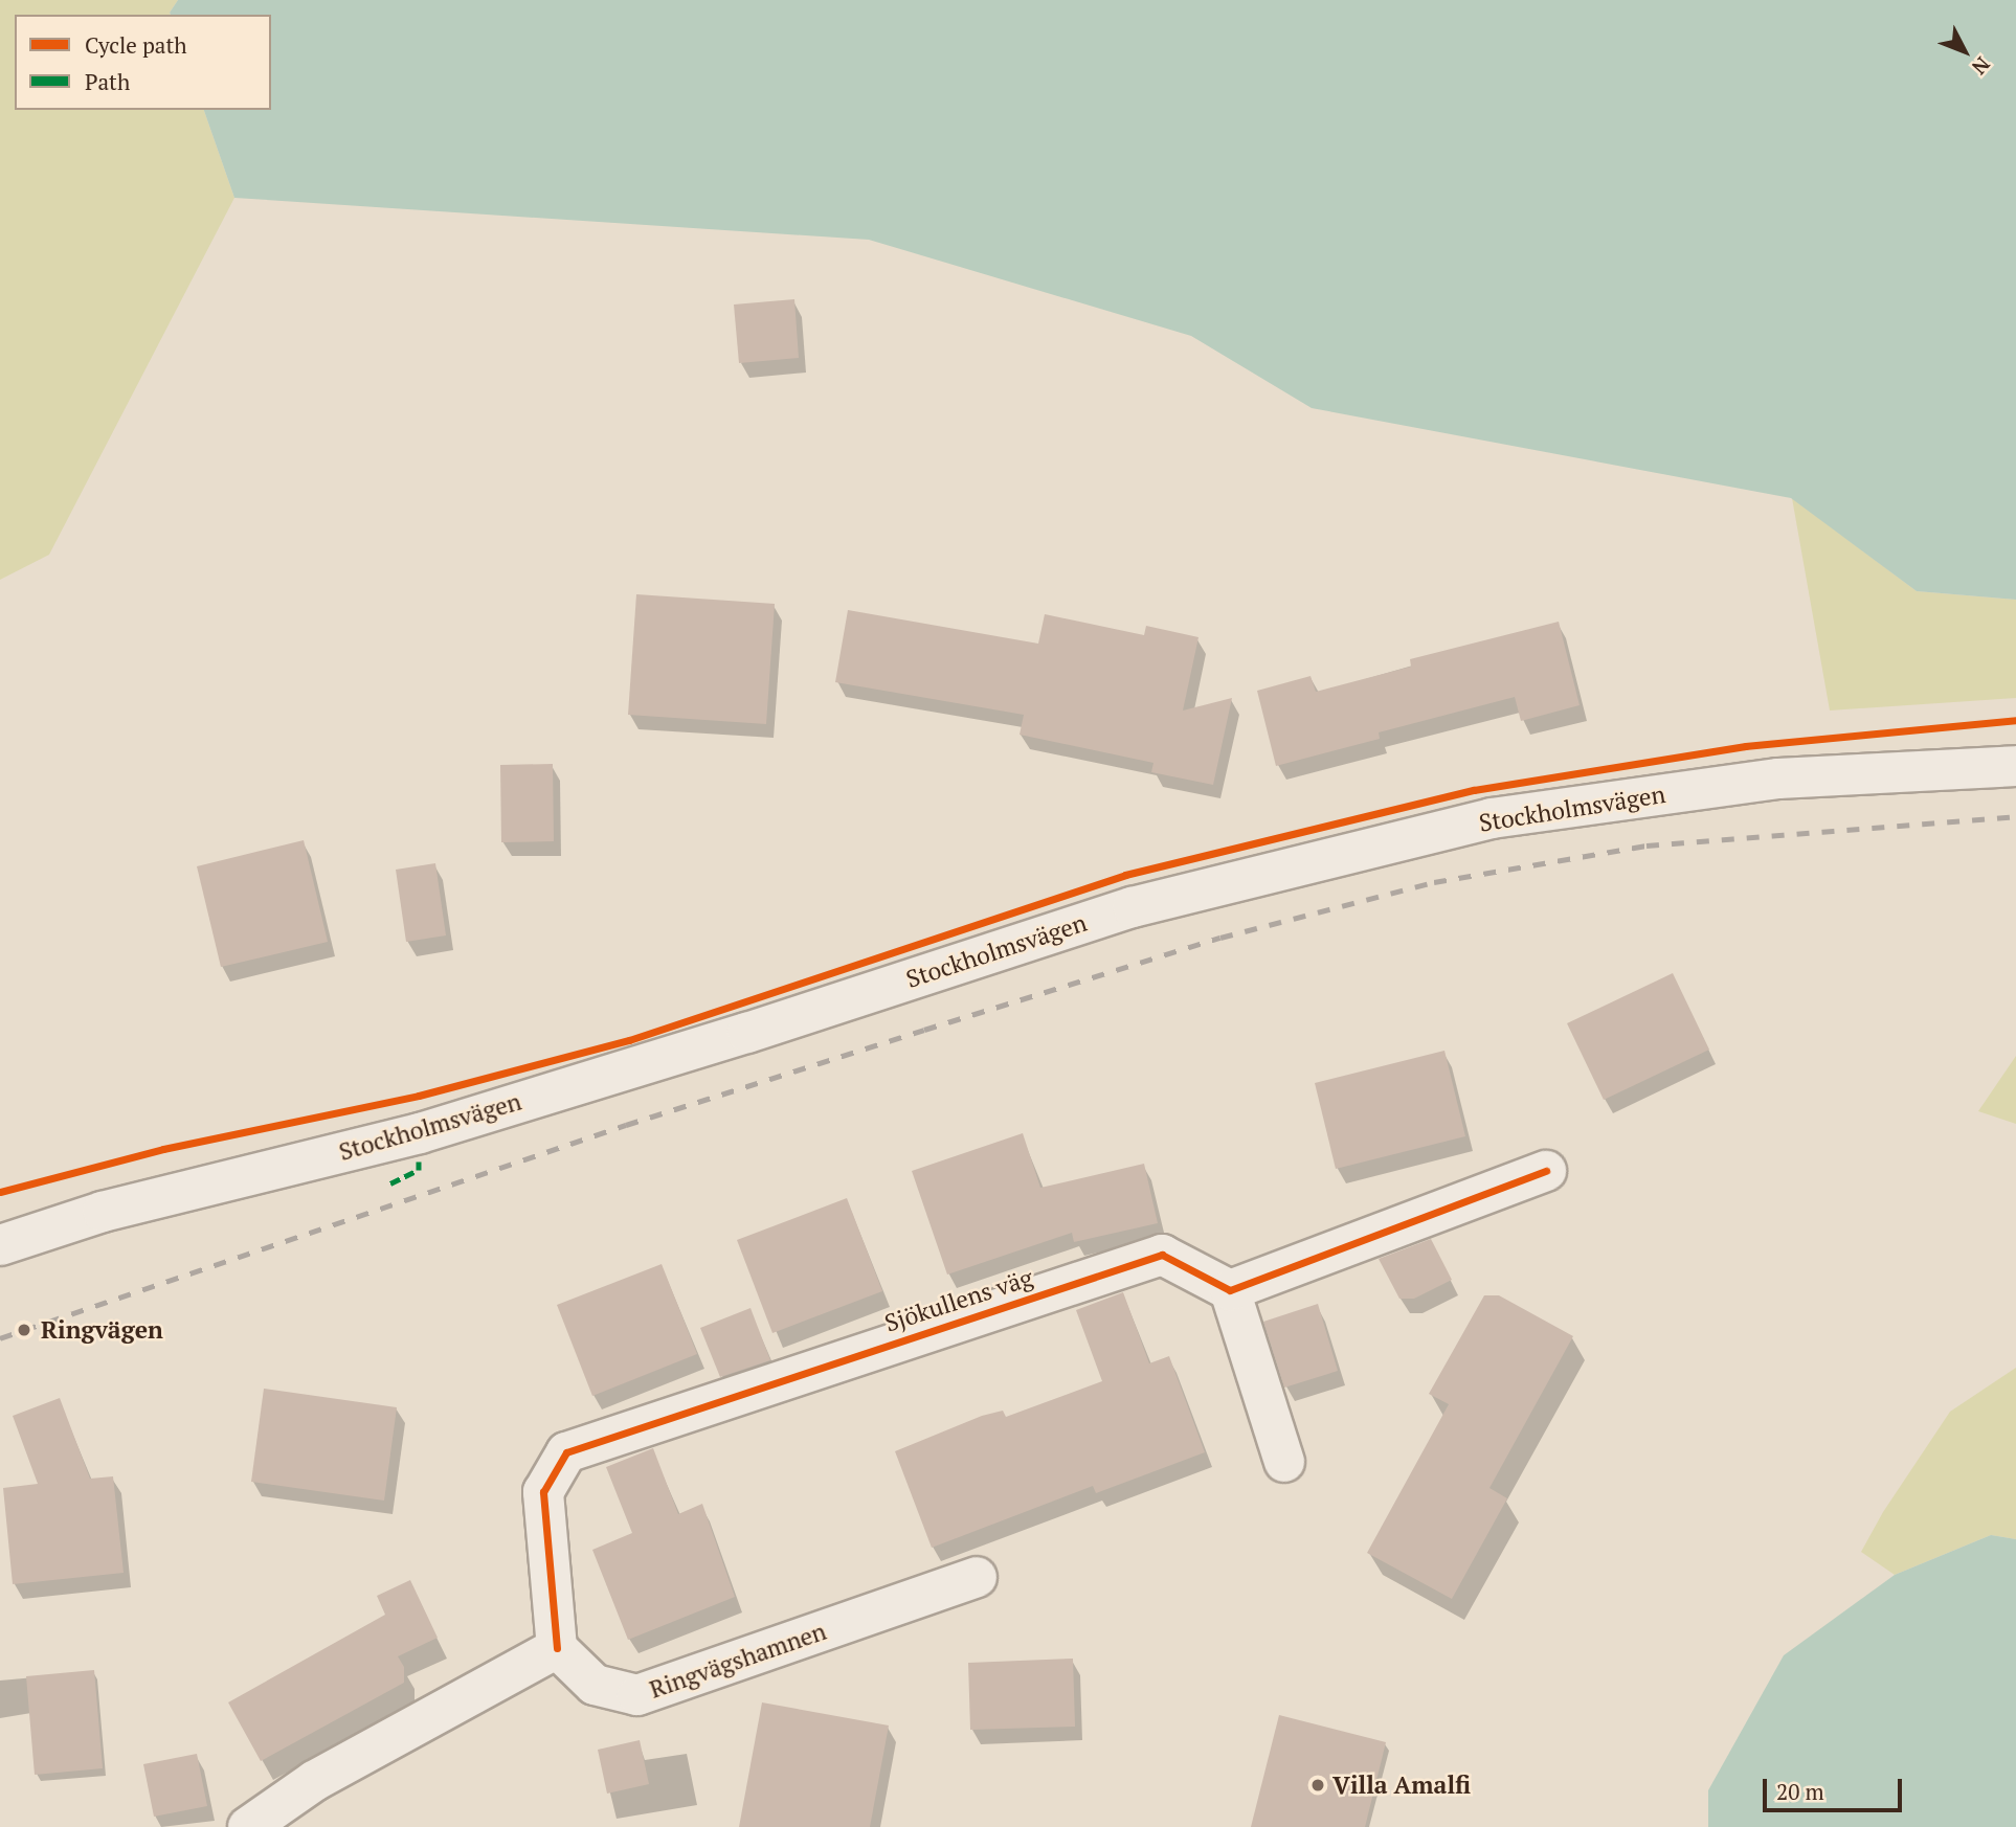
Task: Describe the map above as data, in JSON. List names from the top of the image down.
{
  "streets": {
    "street": ["Stockholmsvägen", "Sjökullens väg", "Ringvägshamnen"]
  },
  "crossings": [
    ["Sjökullens väg", "Ringvägshamnen"]
  ],
  "places": ["Ringvägen", "Villa Amalfi"],
  "legend": ["Cycle path", "Path"],
  "scale_bar": "20 m",
  "north": "bottom right"
}
